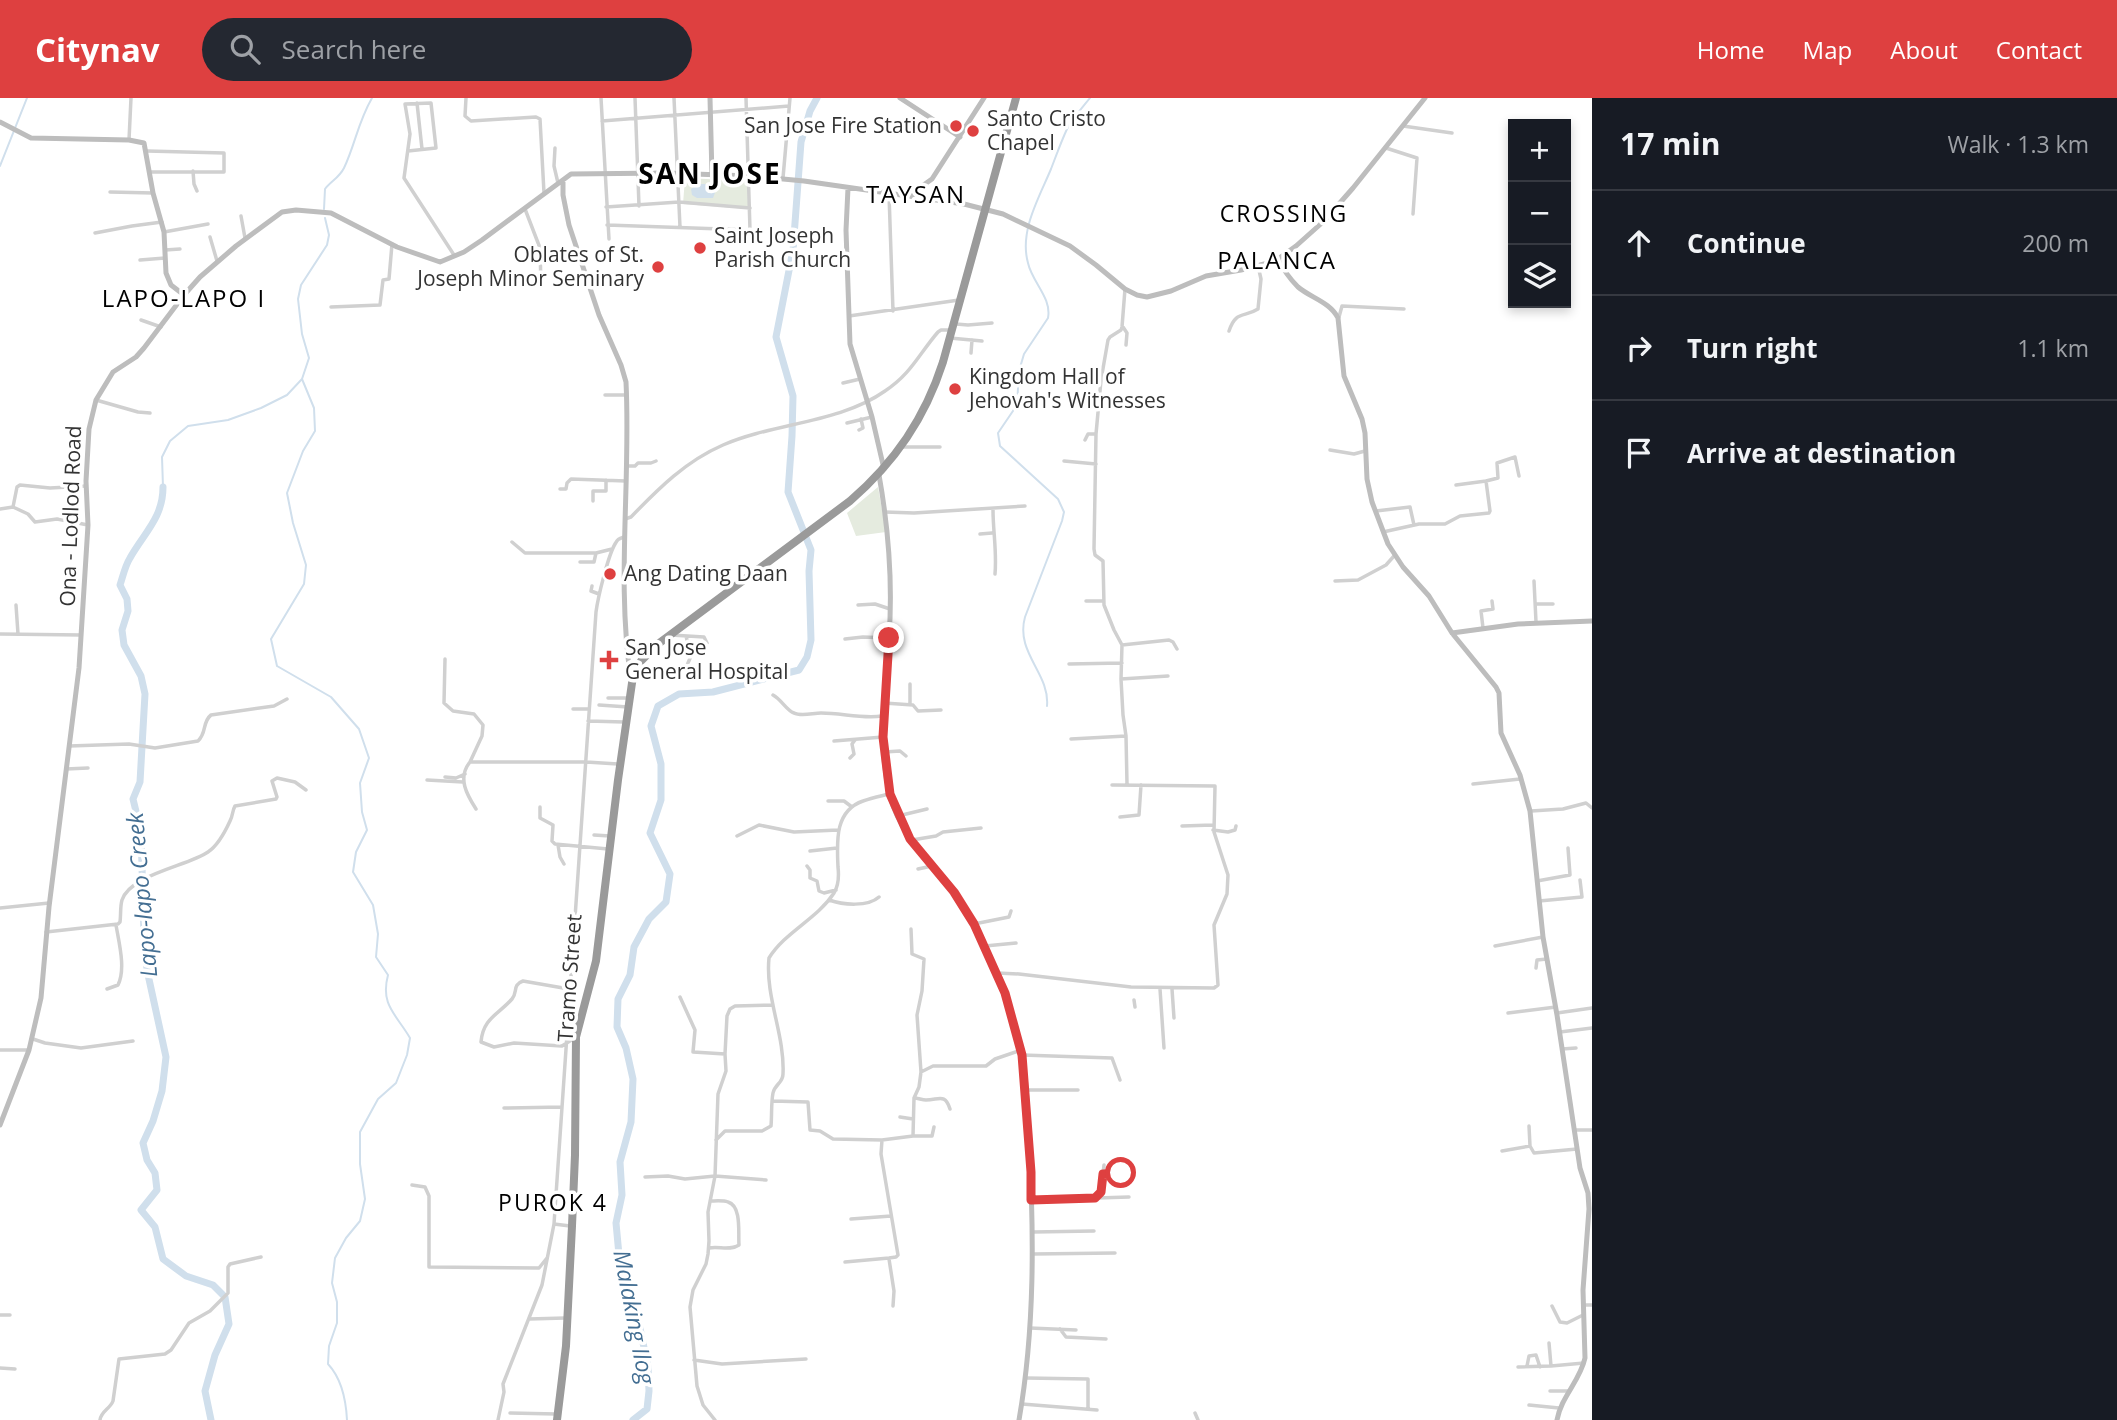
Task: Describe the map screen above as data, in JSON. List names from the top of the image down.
{
  "streets": {
    "street": ["Ona - Lodlod Road", "Tramo Street"]
  },
  "districts": [
    "SAN JOSE",
    "TAYSAN",
    "CROSSING",
    "PALANCA",
    "LAPO-LAPO I",
    "PUROK 4"
  ],
  "water": ["Lapo-lapo Creek", "Malaking Ilog"],
  "places": {
    "other": [
      "San Jose Fire Station",
      "Santo Cristo Chapel",
      "Saint Joseph Parish Church",
      "Oblates of St. Joseph Minor Seminary",
      "Kingdom Hall of Jehovah's Witnesses",
      "Ang Dating Daan"
    ],
    "health": ["San Jose General Hospital"]
  },
  "page": {
    "header": "Citynav",
    "search": "Search here",
    "nav": [
      "Home",
      "Map",
      "About",
      "Contact"
    ],
    "heading": ["17 min", "Walk · 1.3 km"],
    "map_buttons": ["+", "−"],
    "list": [
      ["Continue", "200 m"],
      ["Turn right", "1.1 km"],
      "Arrive at destination"
    ]
  }
}
